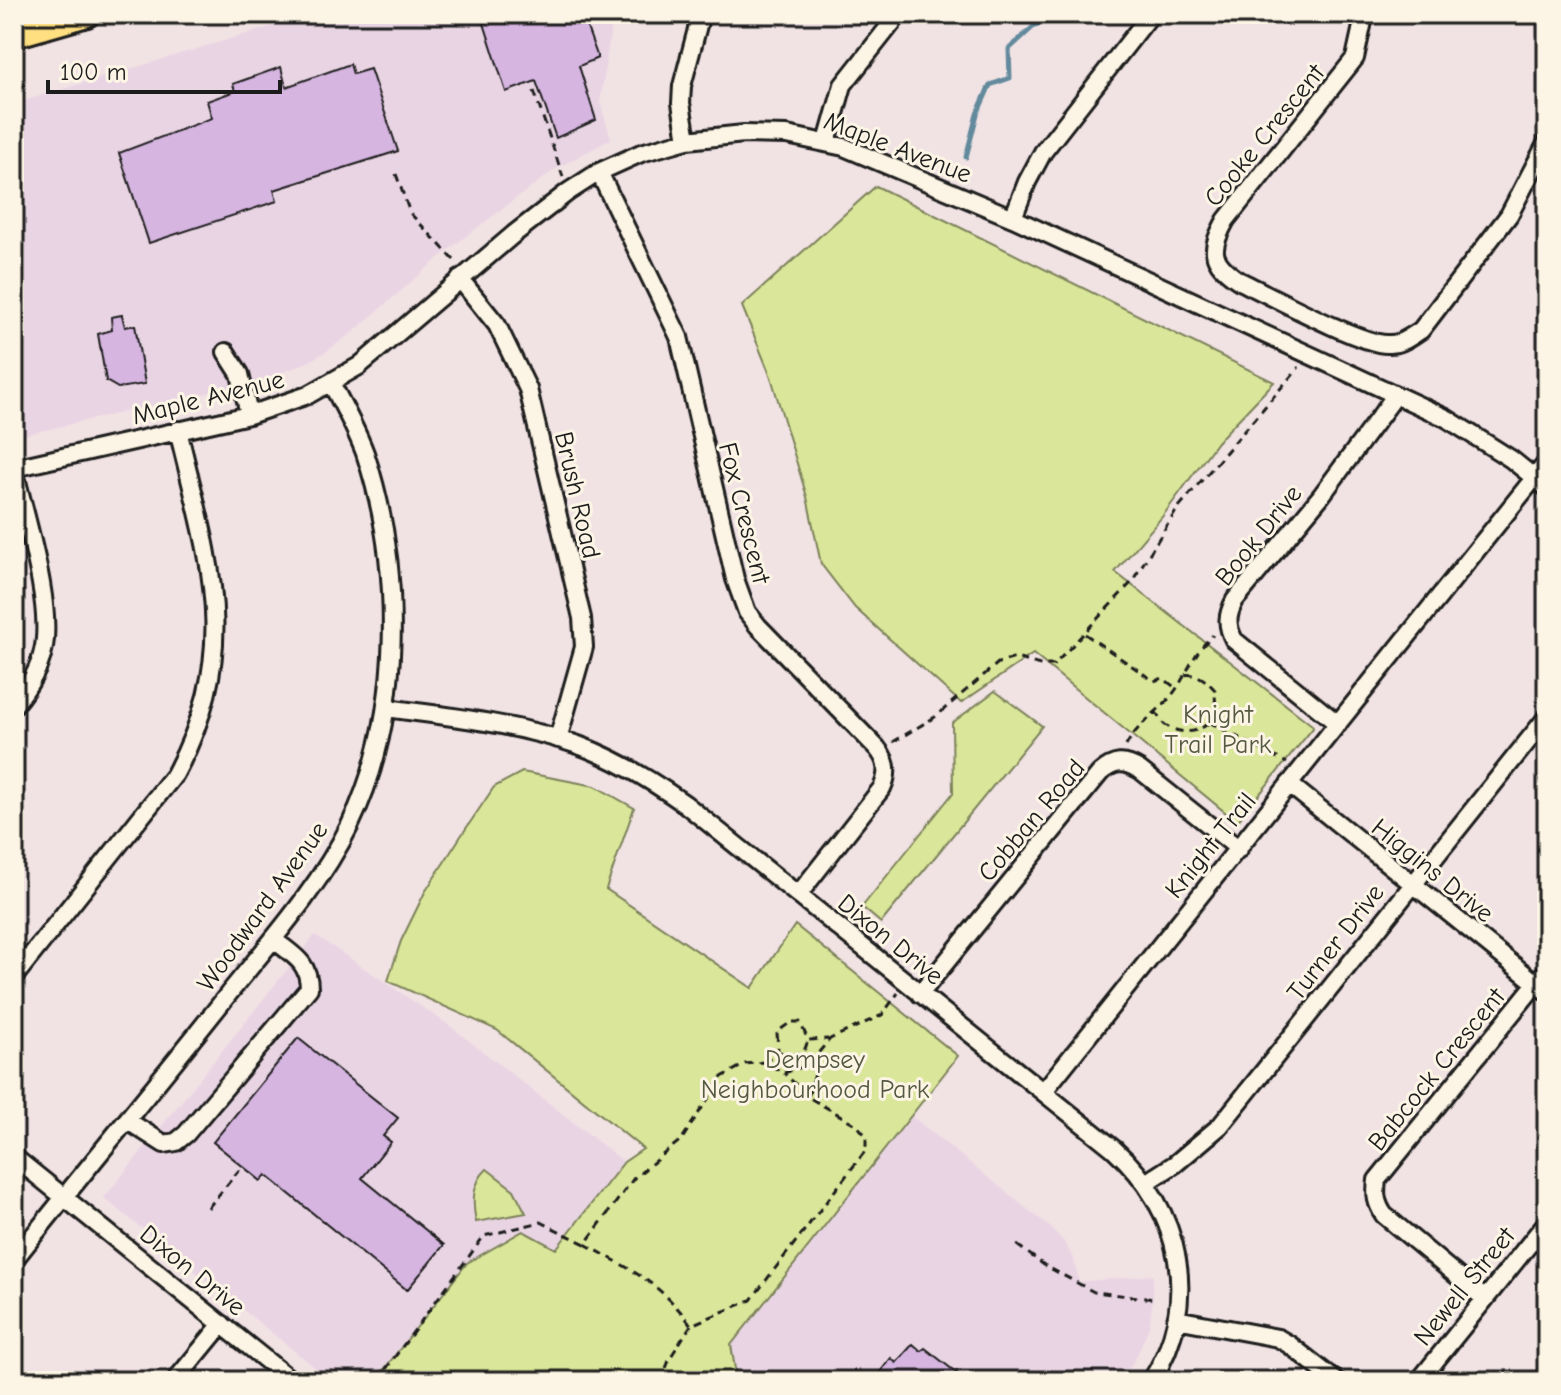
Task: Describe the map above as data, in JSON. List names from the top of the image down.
{
  "streets": {
    "street": [
      "Cooke Crescent",
      "Maple Avenue",
      "Brush Road",
      "Fox Crescent",
      "Book Drive",
      "Cobban Road",
      "Knight Trail",
      "Higgins Drive",
      "Woodward Avenue",
      "Dixon Drive",
      "Turner Drive",
      "Babcock Crescent",
      "Newell Street"
    ]
  },
  "crossings": [
    ["Maple Avenue", "Brush Road"],
    ["Maple Avenue", "Fox Crescent"],
    ["Maple Avenue", "Book Drive"],
    ["Maple Avenue", "Knight Trail"],
    ["Maple Avenue", "Woodward Avenue"],
    ["Brush Road", "Dixon Drive"],
    ["Fox Crescent", "Dixon Drive"],
    ["Book Drive", "Knight Trail"],
    ["Cobban Road", "Knight Trail"],
    ["Cobban Road", "Dixon Drive"],
    ["Knight Trail", "Higgins Drive"],
    ["Knight Trail", "Dixon Drive"],
    ["Higgins Drive", "Turner Drive"],
    ["Higgins Drive", "Babcock Crescent"],
    ["Woodward Avenue", "Dixon Drive"],
    ["Dixon Drive", "Turner Drive"],
    ["Babcock Crescent", "Newell Street"]
  ],
  "parks": ["Knight Trail Park", "Dempsey Neighbourhood Park"],
  "scale_bar": "100 m"
}
